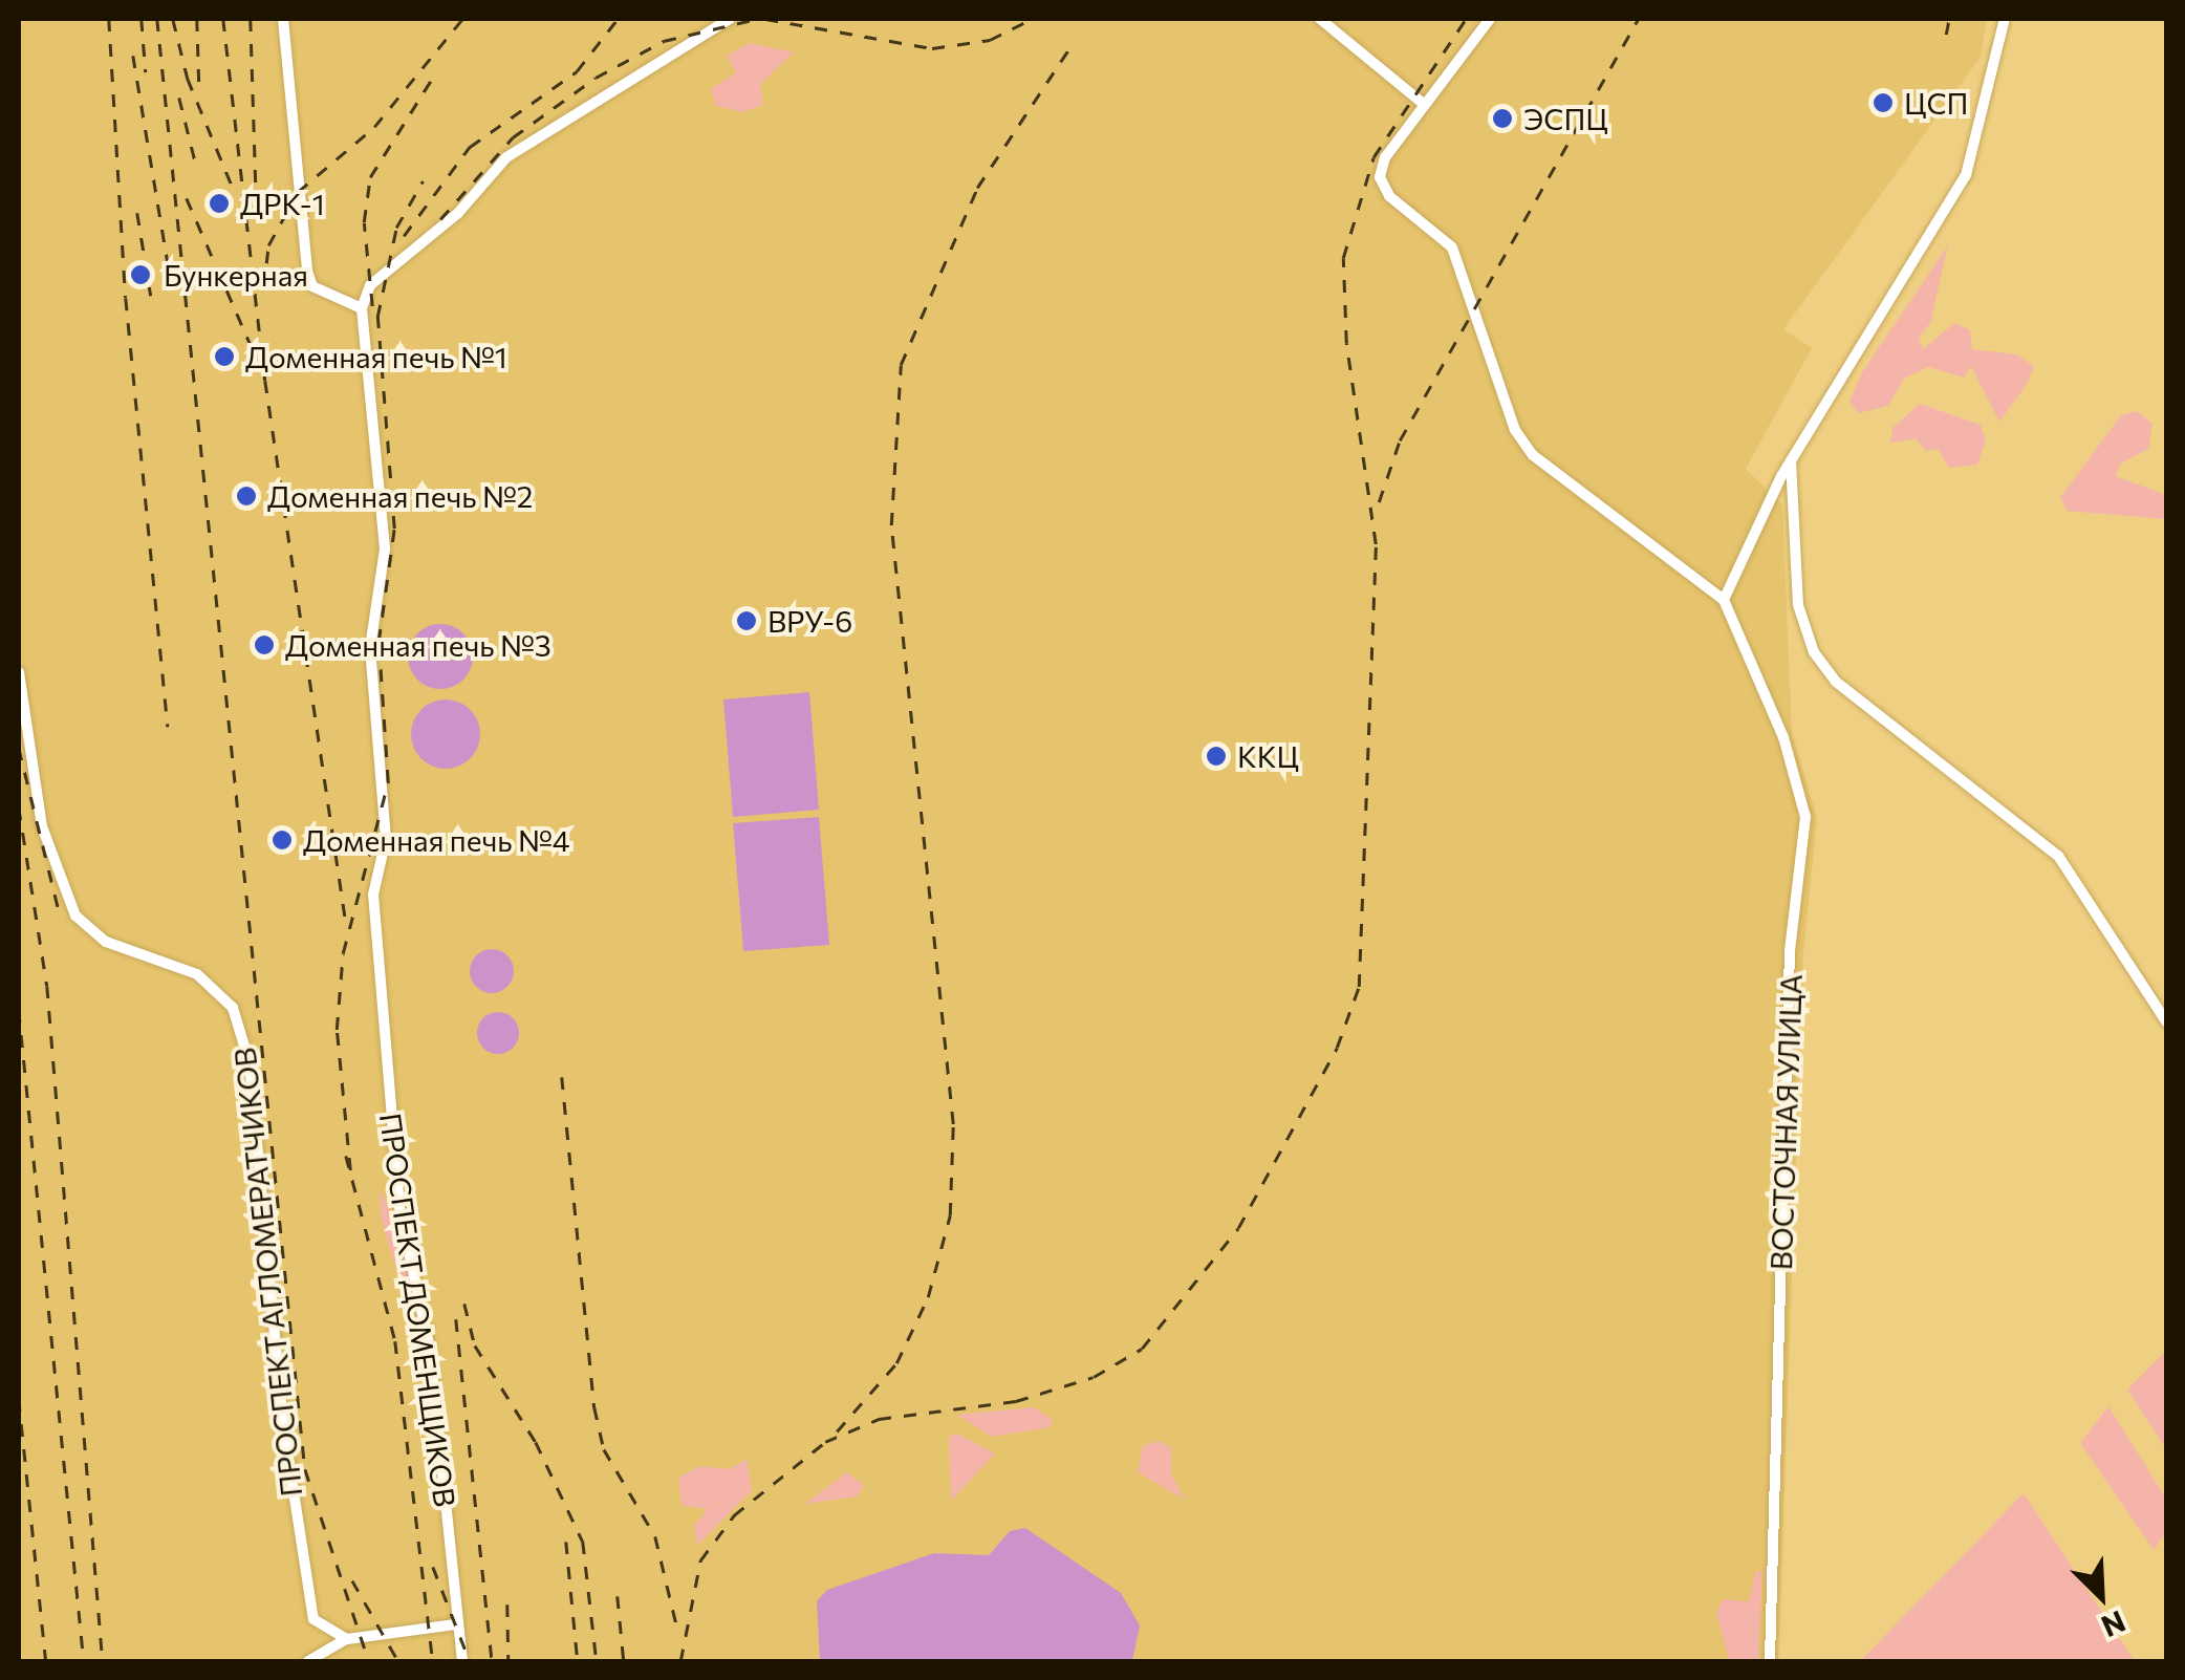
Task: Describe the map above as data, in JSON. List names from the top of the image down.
{
  "streets": {
    "street": ["ВОСТОЧНАЯ УЛИЦА", "ПРОСПЕКТ АГЛОМЕРАТЧИКОВ", "ПРОСПЕКТ ДОМЕНЩИКОВ"]
  },
  "places": [
    "ЦСП",
    "ЭСПЦ",
    "ДРК-1",
    "Бункерная",
    "Доменная печь №1",
    "Доменная печь №2",
    "ВРУ-6",
    "Доменная печь №3",
    "ККЦ",
    "Доменная печь №4"
  ],
  "north": "bottom right"
}
